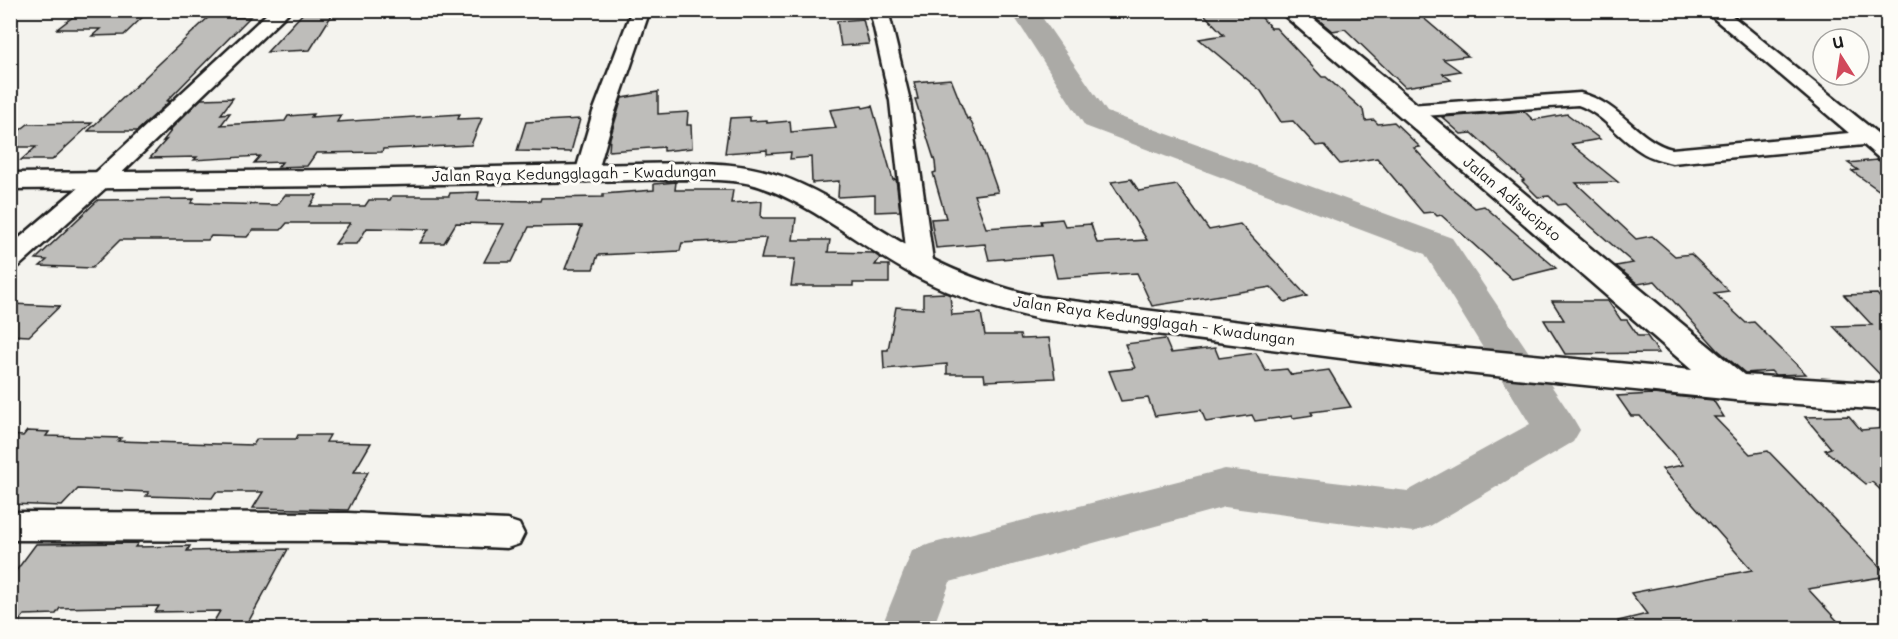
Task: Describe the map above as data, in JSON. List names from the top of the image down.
{
  "streets": {
    "main road": ["Jalan Raya Kedungglagah - Kwadungan", "Jalan Adisucipto"]
  },
  "crossings": [
    ["Jalan Raya Kedungglagah - Kwadungan", "Jalan Adisucipto"]
  ],
  "north": "top"
}
